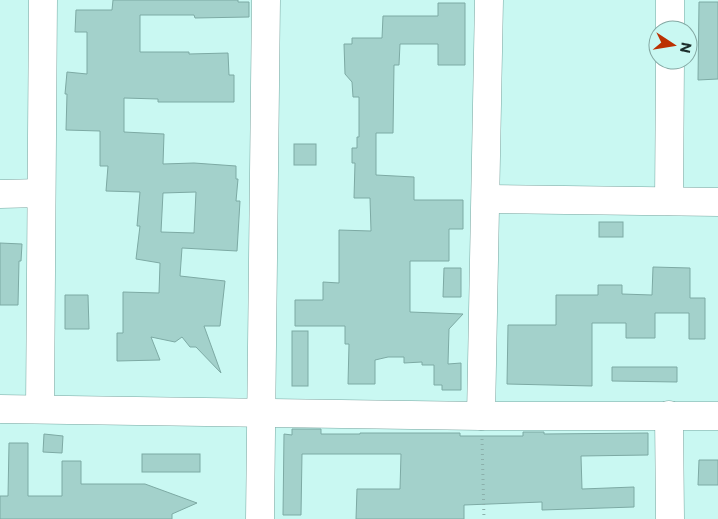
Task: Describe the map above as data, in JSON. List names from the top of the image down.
{
  "north": "right"
}
